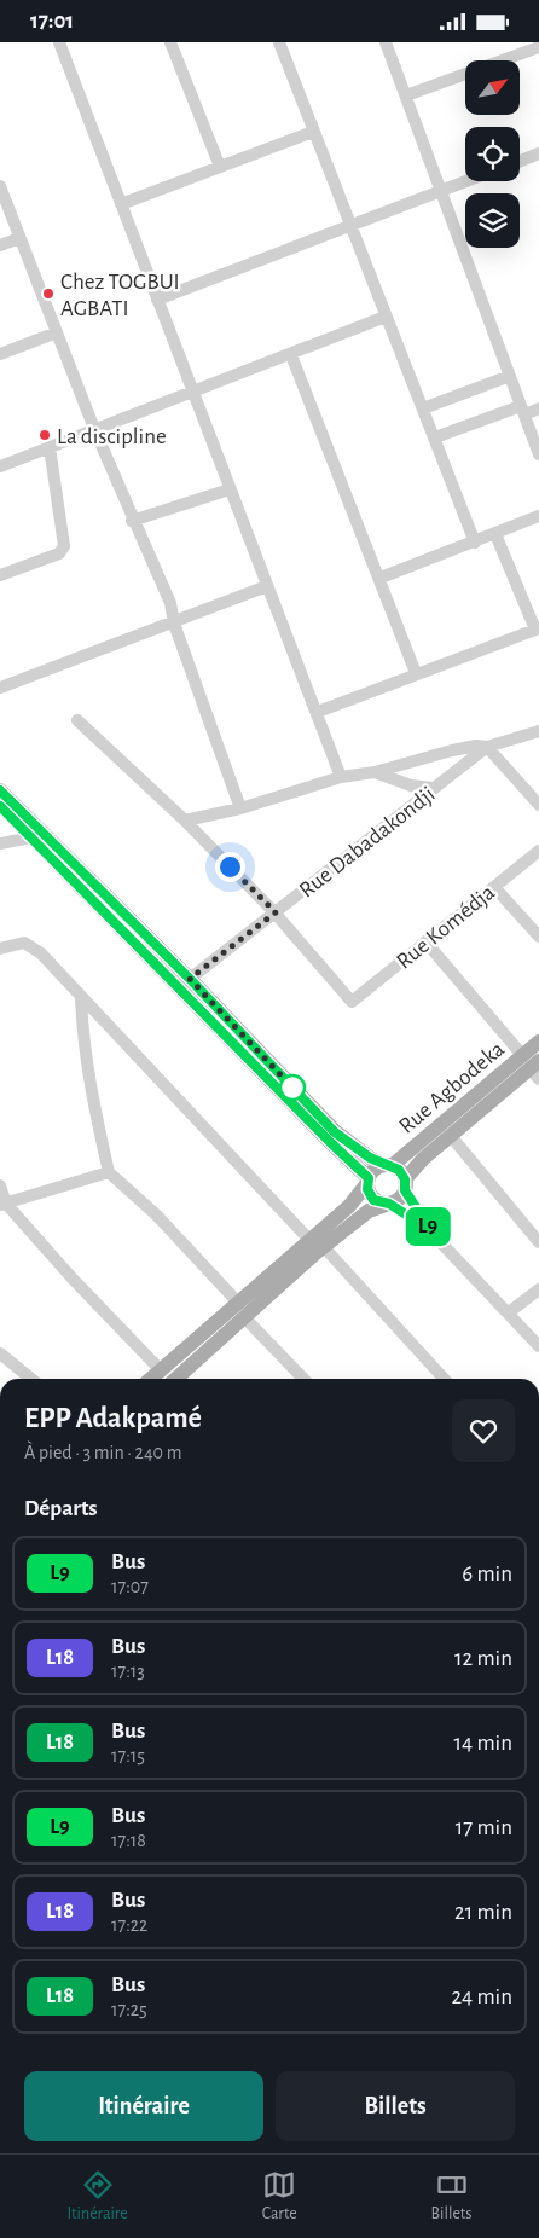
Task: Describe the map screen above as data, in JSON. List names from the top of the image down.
{
  "streets": {
    "main road": ["Rue Agbodeka"],
    "street": ["Rue Dabadakondji", "Rue Komédja"]
  },
  "crossings": [
    ["Rue Dabadakondji", "Rue Komédja"]
  ],
  "places": ["Chez TOGBUI AGBATI", "La discipline"],
  "lines": ["bus line L9"],
  "north": "top right",
  "page": {
    "status": "17:01",
    "on_map": "L9",
    "heading": [
      ["EPP Adakpamé", "À pied · 3 min · 240 m"],
      "Départs"
    ],
    "list": [
      {
        "mark": "L9",
        "name": "Bus",
        "note": "17:07",
        "value": "6 min"
      },
      {
        "mark": "L18",
        "name": "Bus",
        "note": "17:13",
        "value": "12 min"
      },
      {
        "mark": "L18",
        "name": "Bus",
        "note": "17:15",
        "value": "14 min"
      },
      {
        "mark": "L9",
        "name": "Bus",
        "note": "17:18",
        "value": "17 min"
      },
      {
        "mark": "L18",
        "name": "Bus",
        "note": "17:22",
        "value": "21 min"
      },
      {
        "mark": "L18",
        "name": "Bus",
        "note": "17:25",
        "value": "24 min"
      }
    ],
    "buttons": ["Itinéraire", "Billets"],
    "tabs": ["Itinéraire", "Carte", "Billets"]
  }
}
